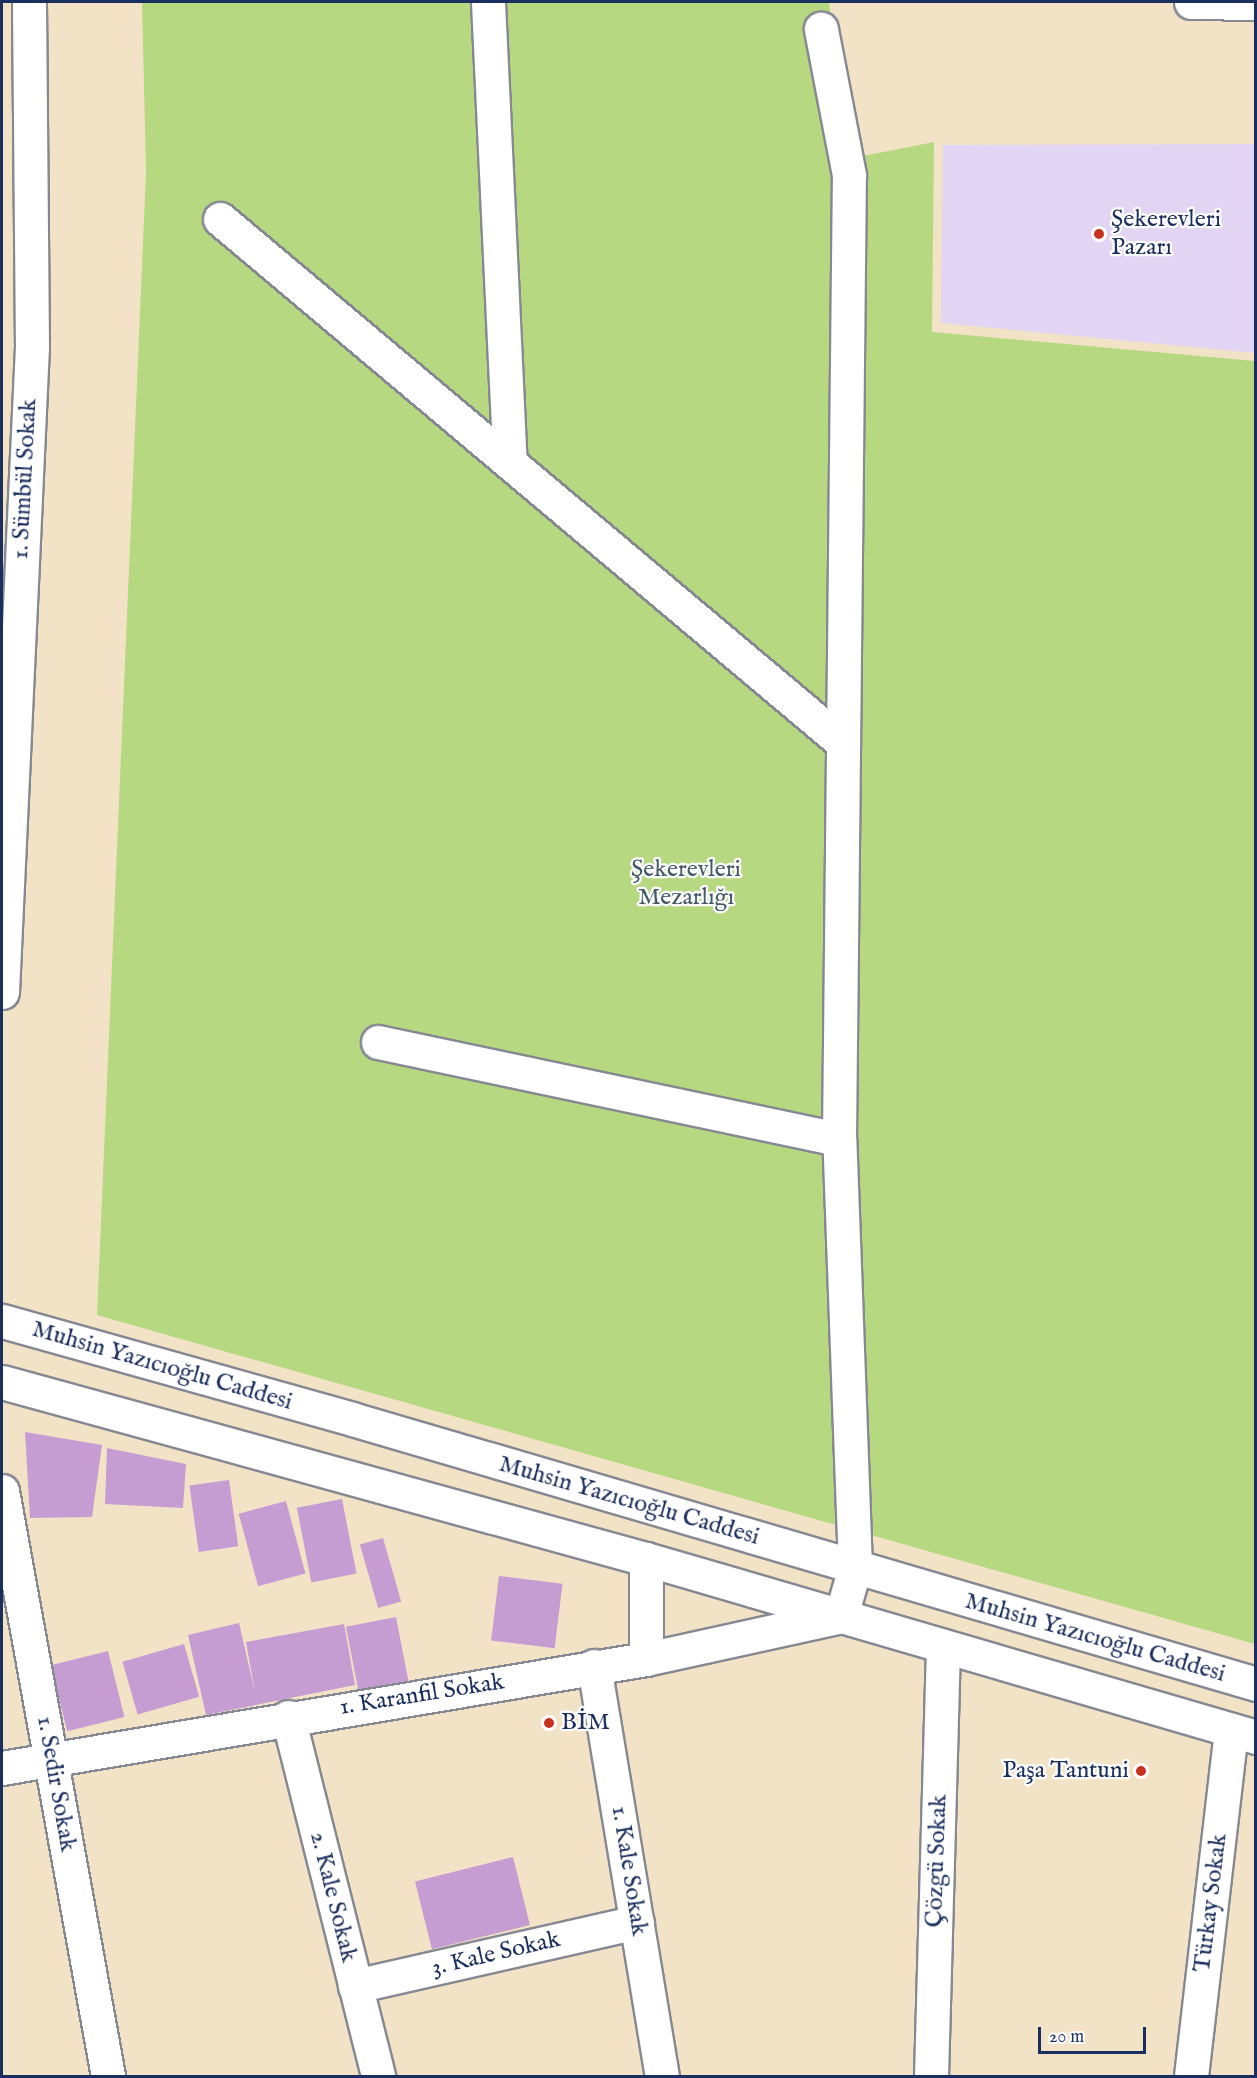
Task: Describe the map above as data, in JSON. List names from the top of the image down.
{
  "streets": {
    "street": [
      "1. Sümbül Sokak",
      "Muhsin Yazıcıoğlu Caddesi",
      "1. Karanfil Sokak",
      "1. Sedir Sokak",
      "Çözgü Sokak",
      "1. Kale Sokak",
      "2. Kale Sokak",
      "Türkay Sokak",
      "3. Kale Sokak"
    ]
  },
  "crossings": [
    ["Muhsin Yazıcıoğlu Caddesi", "1. Karanfil Sokak"],
    ["Muhsin Yazıcıoğlu Caddesi", "Çözgü Sokak"],
    ["Muhsin Yazıcıoğlu Caddesi", "Türkay Sokak"],
    ["1. Karanfil Sokak", "1. Sedir Sokak"],
    ["1. Karanfil Sokak", "1. Kale Sokak"],
    ["1. Karanfil Sokak", "2. Kale Sokak"],
    ["1. Kale Sokak", "3. Kale Sokak"],
    ["2. Kale Sokak", "3. Kale Sokak"]
  ],
  "parks": ["Şekerevleri Mezarlığı"],
  "places": ["Şekerevleri Pazarı", "BİM", "Paşa Tantuni"],
  "scale_bar": "20 m"
}
